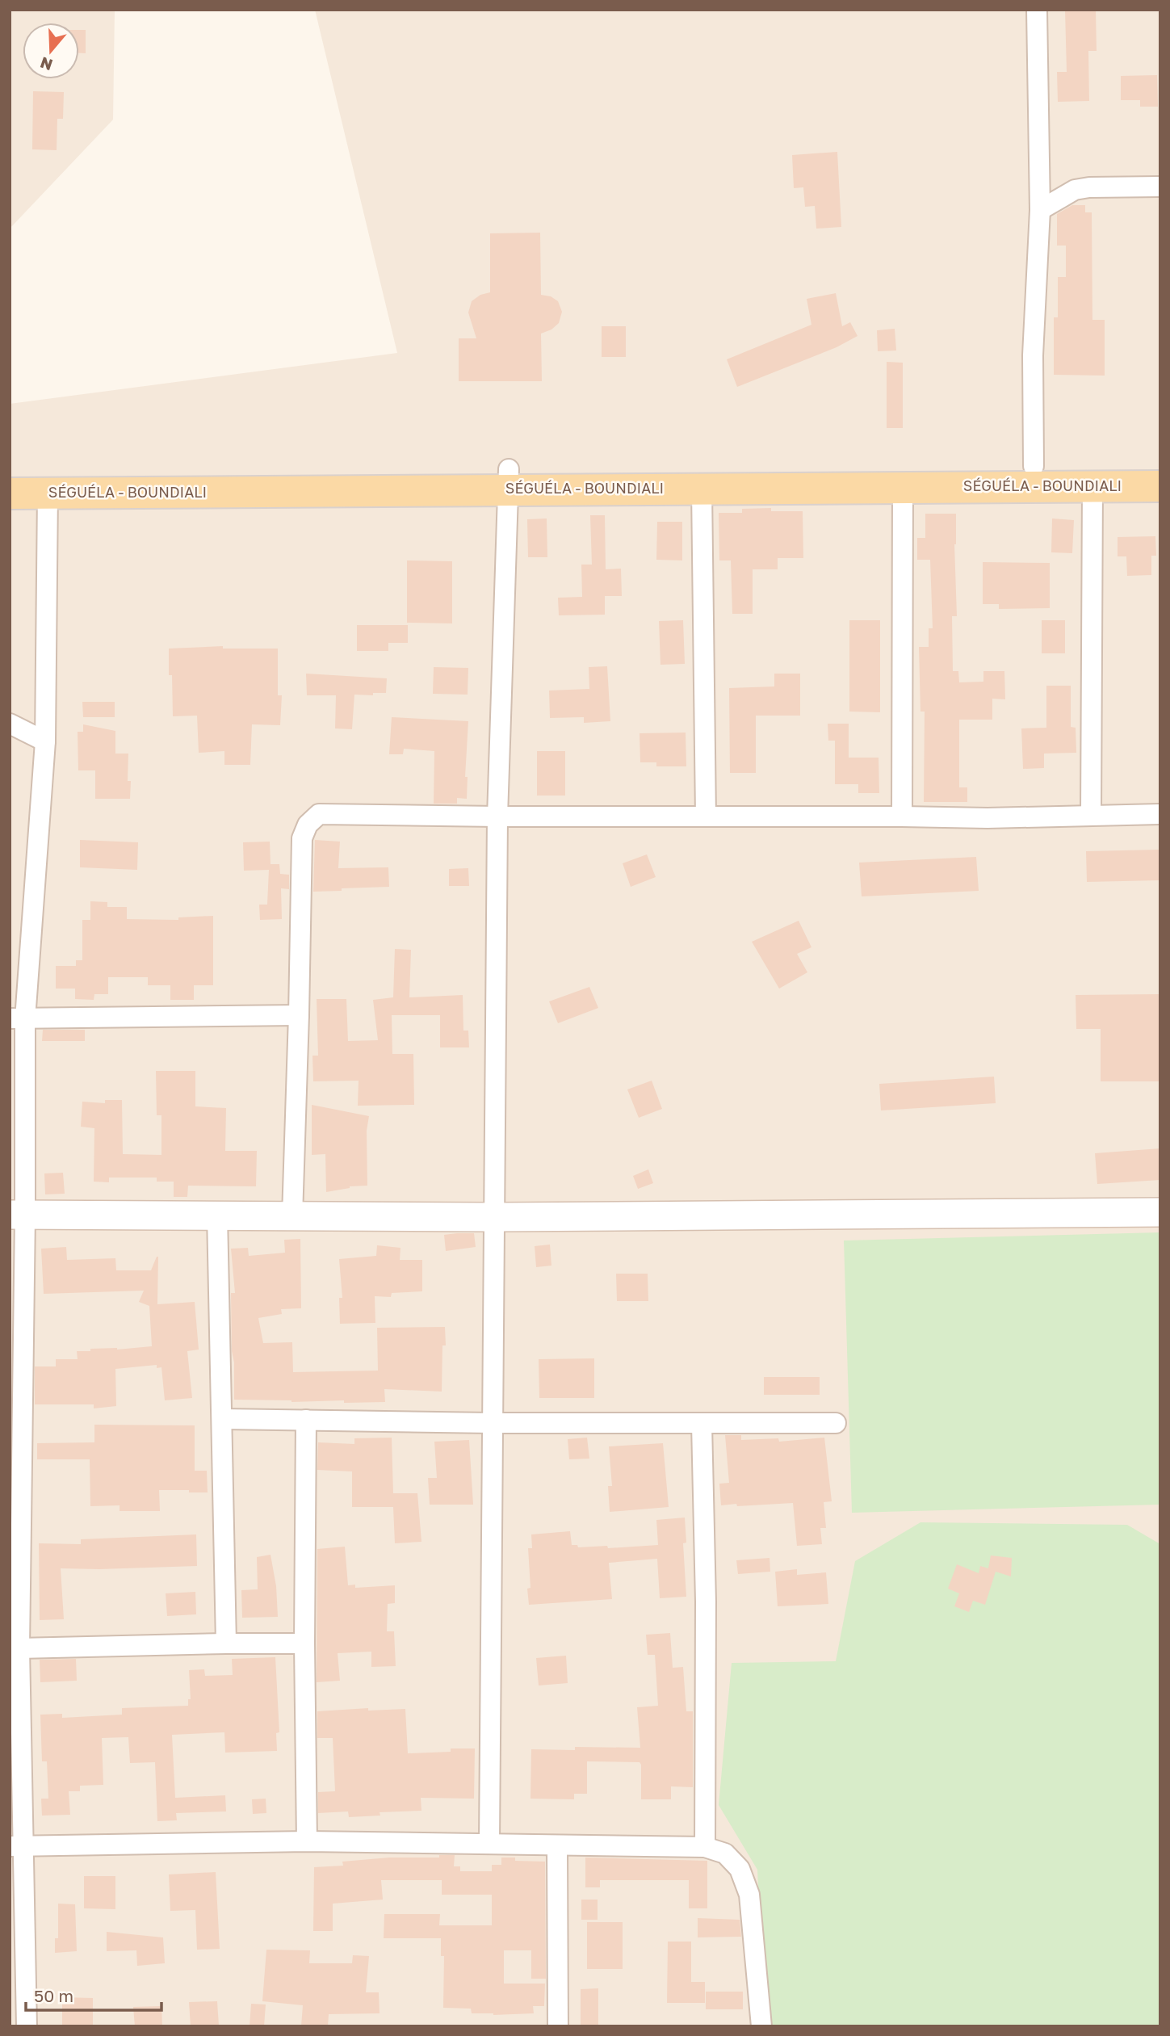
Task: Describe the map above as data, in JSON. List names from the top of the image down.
{
  "streets": {
    "main road": ["SÉGUÉLA - BOUNDIALI"]
  },
  "scale_bar": "50 m",
  "north": "bottom"
}
